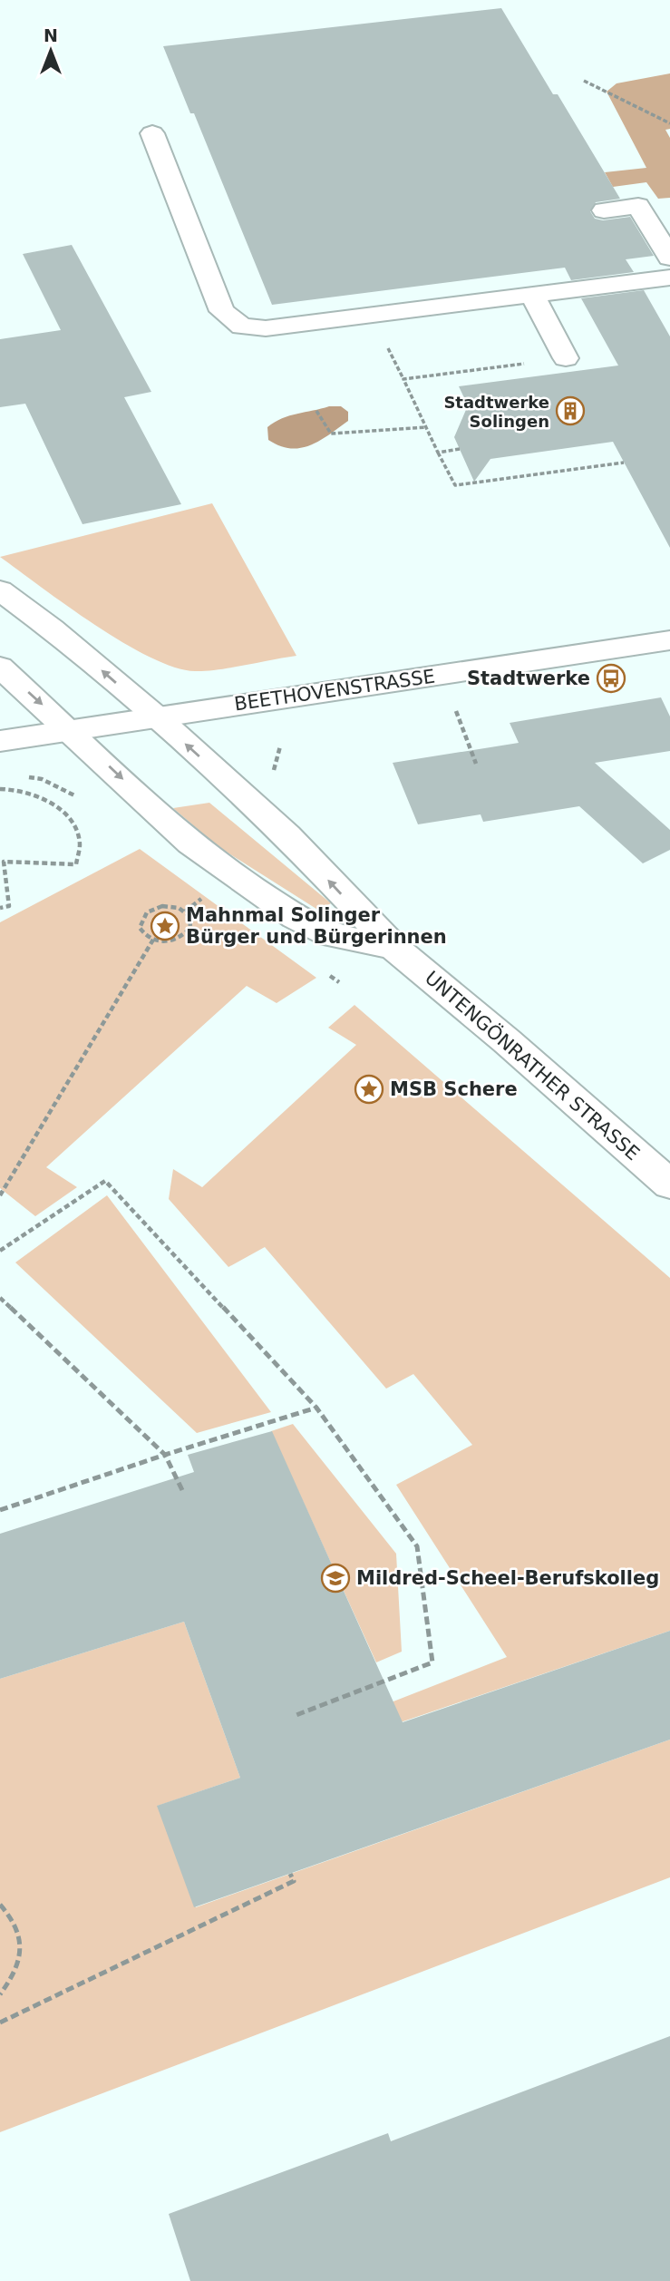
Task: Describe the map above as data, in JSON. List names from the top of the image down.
{
  "streets": {
    "street": ["BEETHOVENSTRASSE", "UNTENGÖNRATHER STRASSE"]
  },
  "crossings": [
    ["BEETHOVENSTRASSE", "UNTENGÖNRATHER STRASSE"]
  ],
  "places": {
    "building": ["Stadtwerke Solingen"],
    "bus stop": ["Stadtwerke"],
    "place": ["Mahnmal Solinger Bürger und Bürgerinnen", "MSB Schere"],
    "school or university": ["Mildred-Scheel-Berufskolleg"]
  },
  "north": "top"
}
